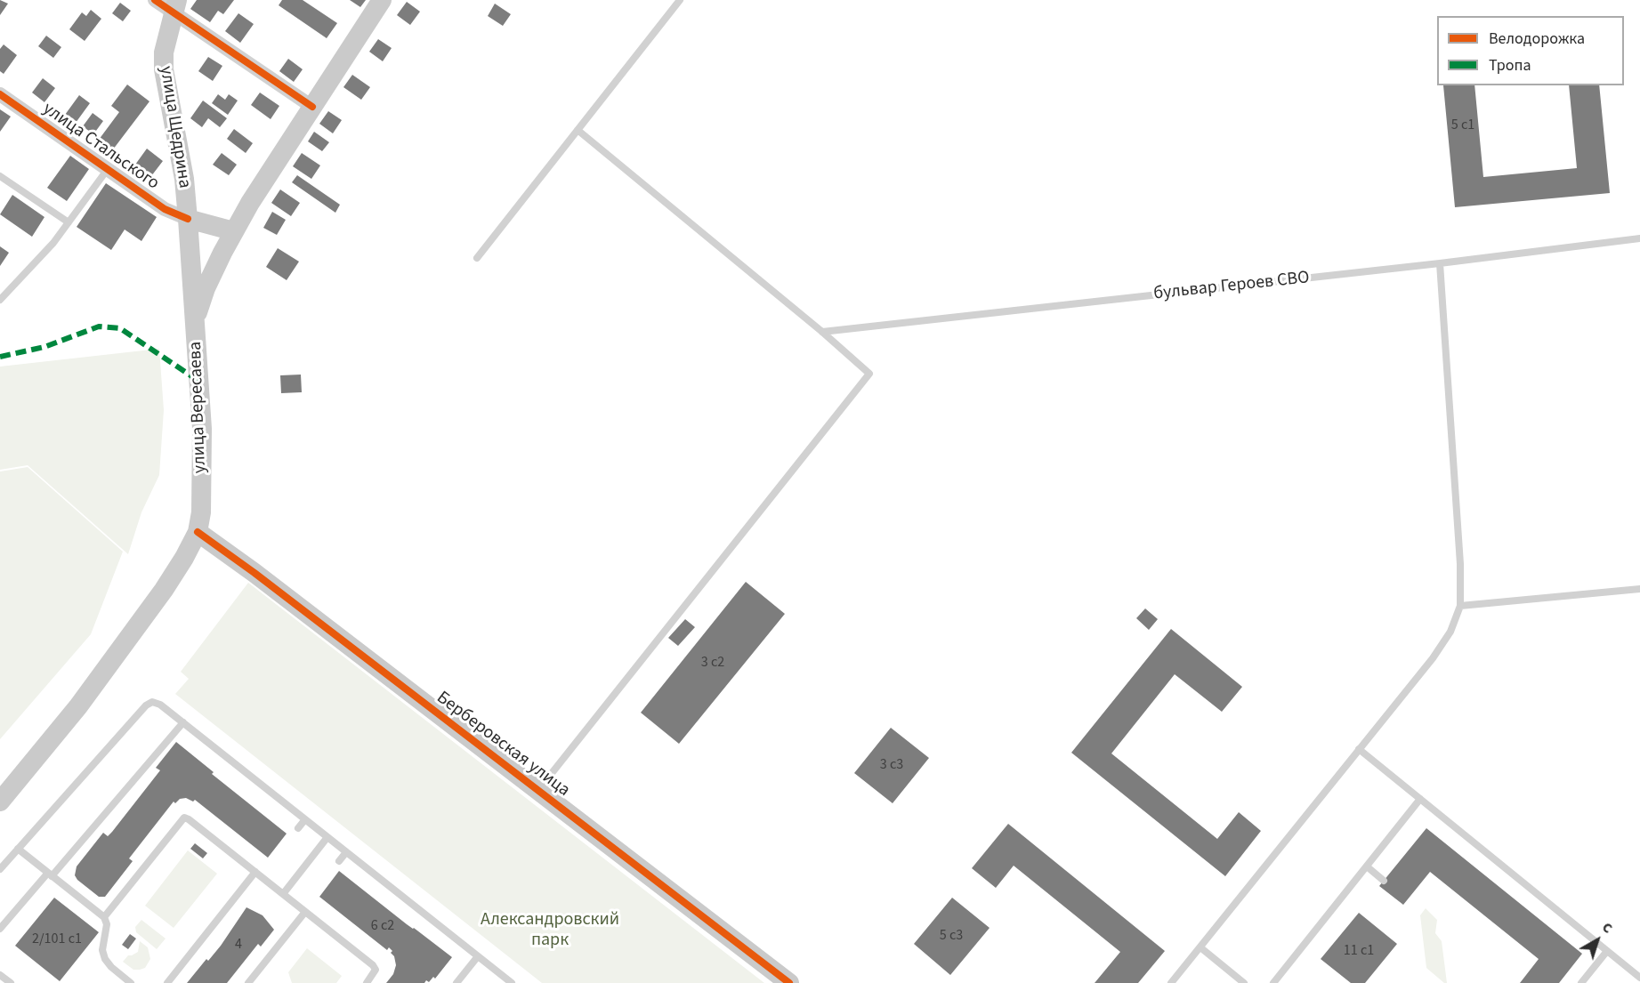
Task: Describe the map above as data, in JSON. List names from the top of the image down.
{
  "streets": {
    "main road": ["улица Щедрина", "улица Вересаева", "Берберовская улица"],
    "street": ["улица Стальского"],
    "lane": ["бульвар Героев СВО"]
  },
  "crossings": [
    ["улица Щедрина", "улица Стальского"],
    ["улица Щедрина", "улица Вересаева"],
    ["улица Вересаева", "Берберовская улица"]
  ],
  "parks": ["Александровский парк"],
  "house_numbers": [
    "5 с1",
    "3 с2",
    "3 с3",
    "6 с2",
    "5 с3",
    "2/101 с1",
    "4",
    "11 с1"
  ],
  "legend": ["Велодорожка", "Тропа"],
  "north": "top right"
}
